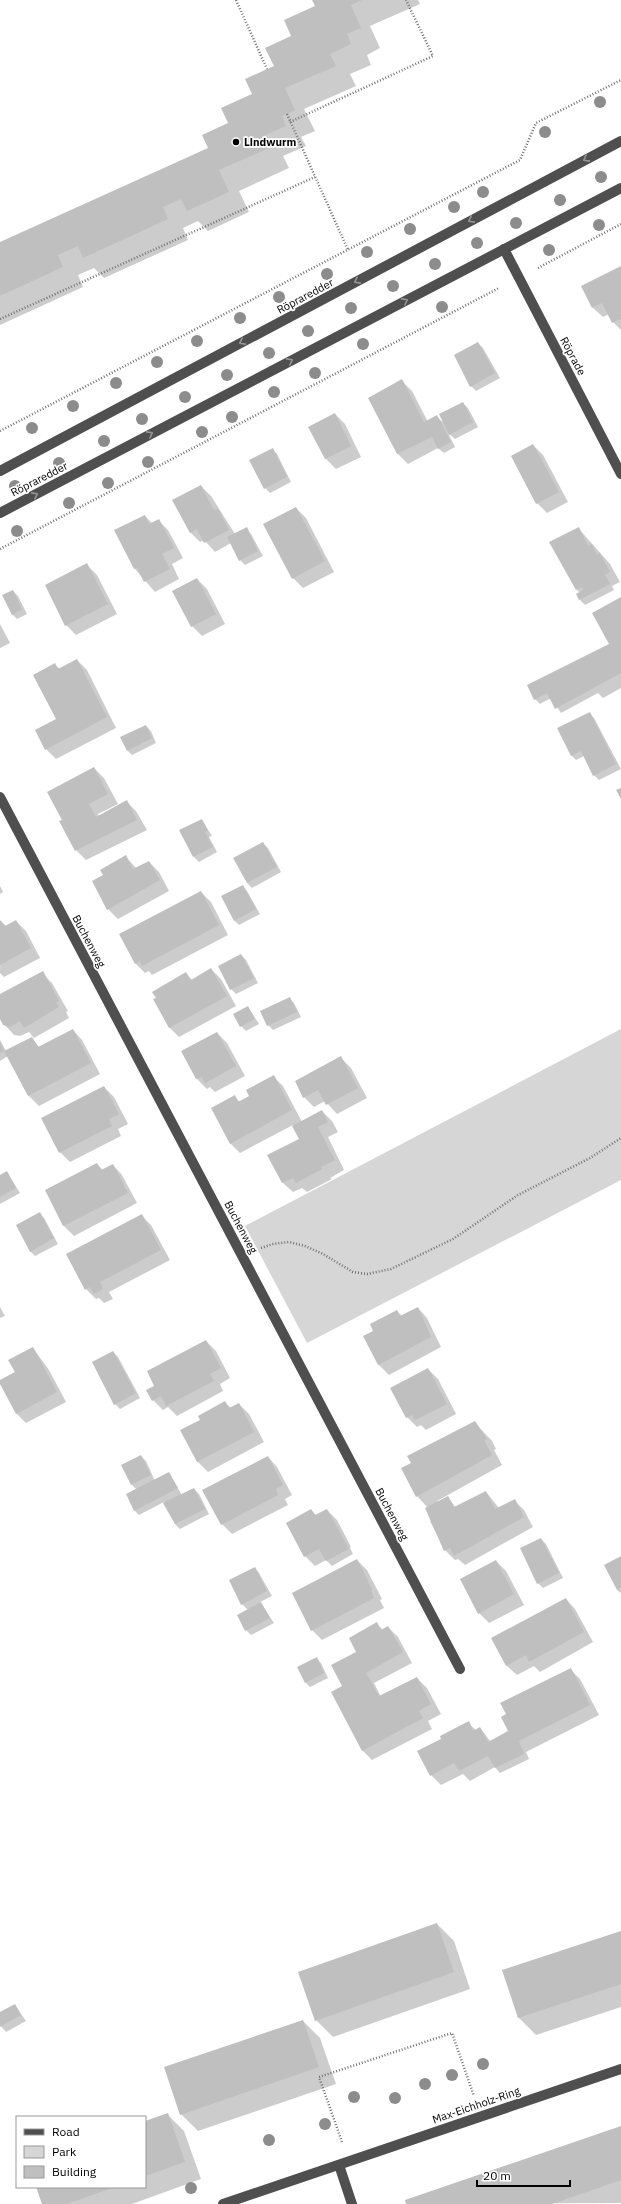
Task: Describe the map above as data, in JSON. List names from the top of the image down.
{
  "streets": {
    "street": [
      "Röpraredder",
      "Röprade",
      "Buchenweg",
      "Max-Eichholz-Ring"
    ]
  },
  "crossings": [
    ["Röpraredder", "Röprade"]
  ],
  "places": ["Lindwurm"],
  "legend": ["Road", "Park", "Building"],
  "scale_bar": "20 m"
}
